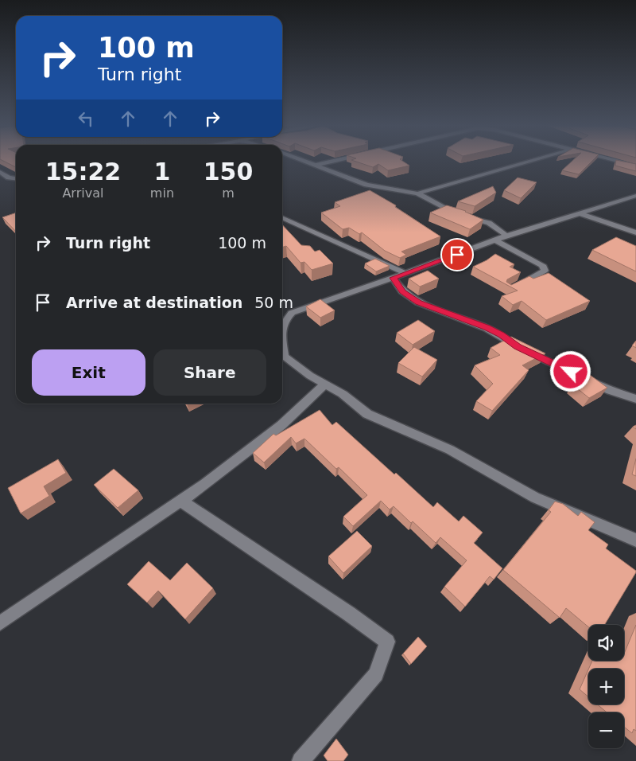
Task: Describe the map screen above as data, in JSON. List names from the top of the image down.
{
  "page": {
    "turn": ["100 m", "Turn right"],
    "eta": [
      "15:22",
      "Arrival",
      "1",
      "min",
      "150",
      "m"
    ],
    "list": [
      {
        "name": "Turn right",
        "value": "100 m"
      },
      {
        "name": "Arrive at destination",
        "value": "50 m"
      }
    ],
    "buttons": ["Exit", "Share"],
    "map_buttons": ["+", "−"]
  }
}
